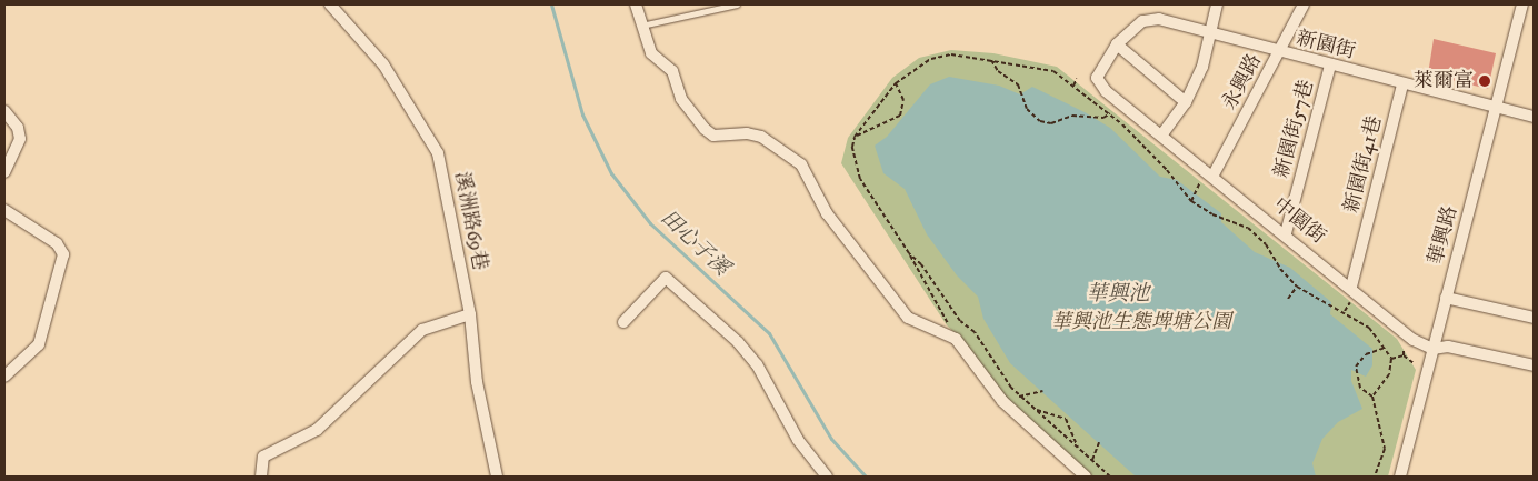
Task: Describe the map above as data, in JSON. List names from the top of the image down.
{
  "streets": {
    "street": [
      "新園街",
      "永興路",
      "新園街57巷",
      "新園街41巷",
      "溪洲路69巷",
      "中園街",
      "華興路"
    ]
  },
  "crossings": [
    ["新園街", "永興路"],
    ["新園街", "新園街57巷"],
    ["新園街", "新園街41巷"],
    ["新園街", "中園街"],
    ["新園街", "華興路"],
    ["永興路", "中園街"],
    ["新園街57巷", "中園街"],
    ["新園街41巷", "中園街"],
    ["中園街", "華興路"]
  ],
  "water": ["田心子溪", "華興池"],
  "parks": ["華興池生態埤塘公園"],
  "places": ["萊爾富"]
}
